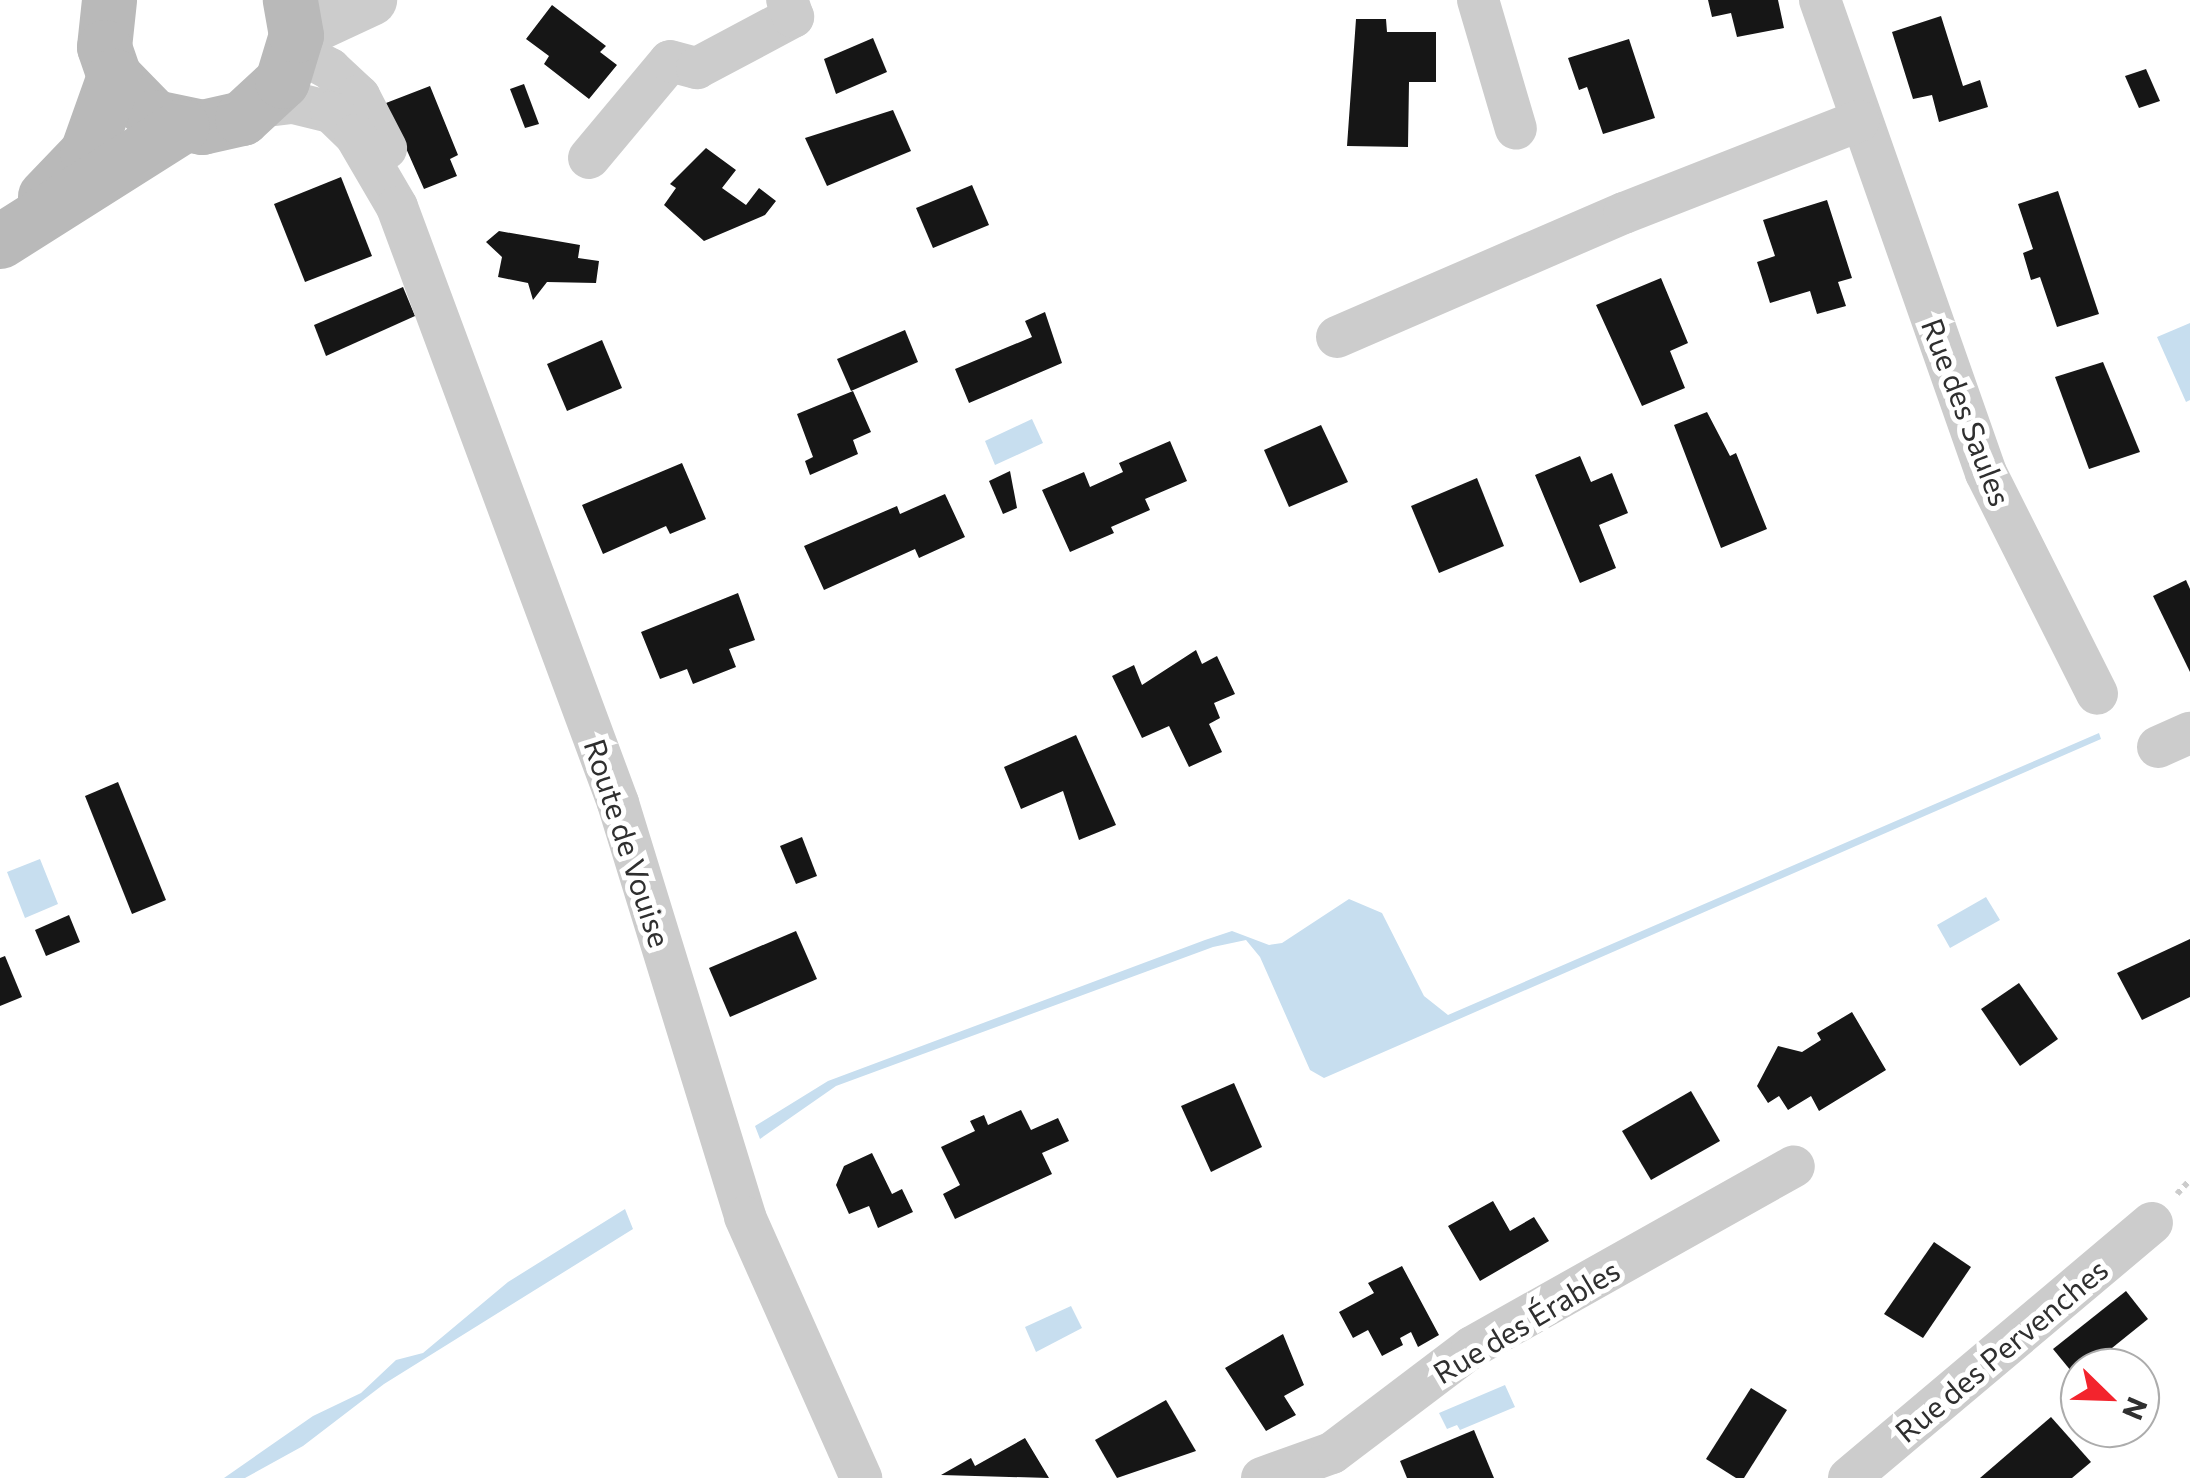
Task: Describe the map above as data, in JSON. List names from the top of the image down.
{
  "streets": {
    "street": [
      "Rue des Saules",
      "Route de Vouise",
      "Rue des Érables",
      "Rue des Pervenches"
    ]
  },
  "north": "bottom right"
}
